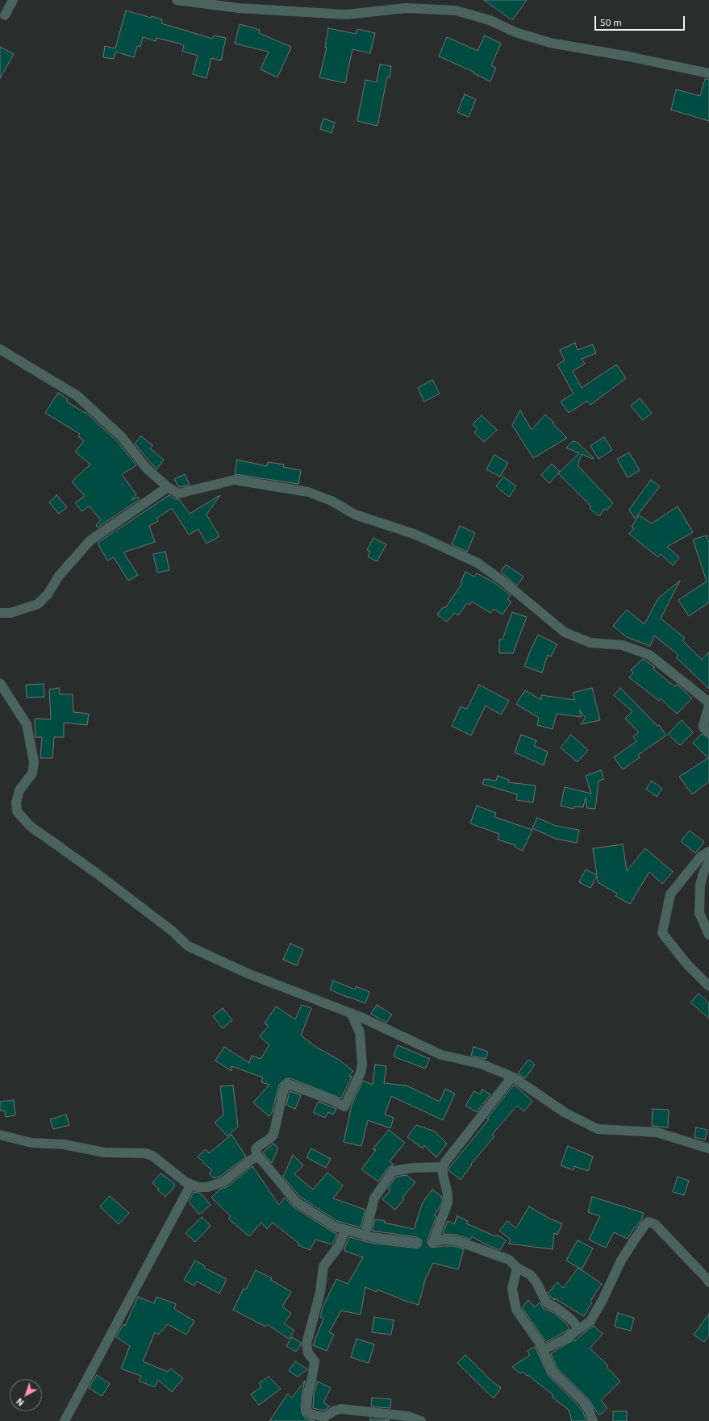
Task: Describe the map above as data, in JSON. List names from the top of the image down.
{
  "scale_bar": "50 m",
  "north": "bottom left"
}
